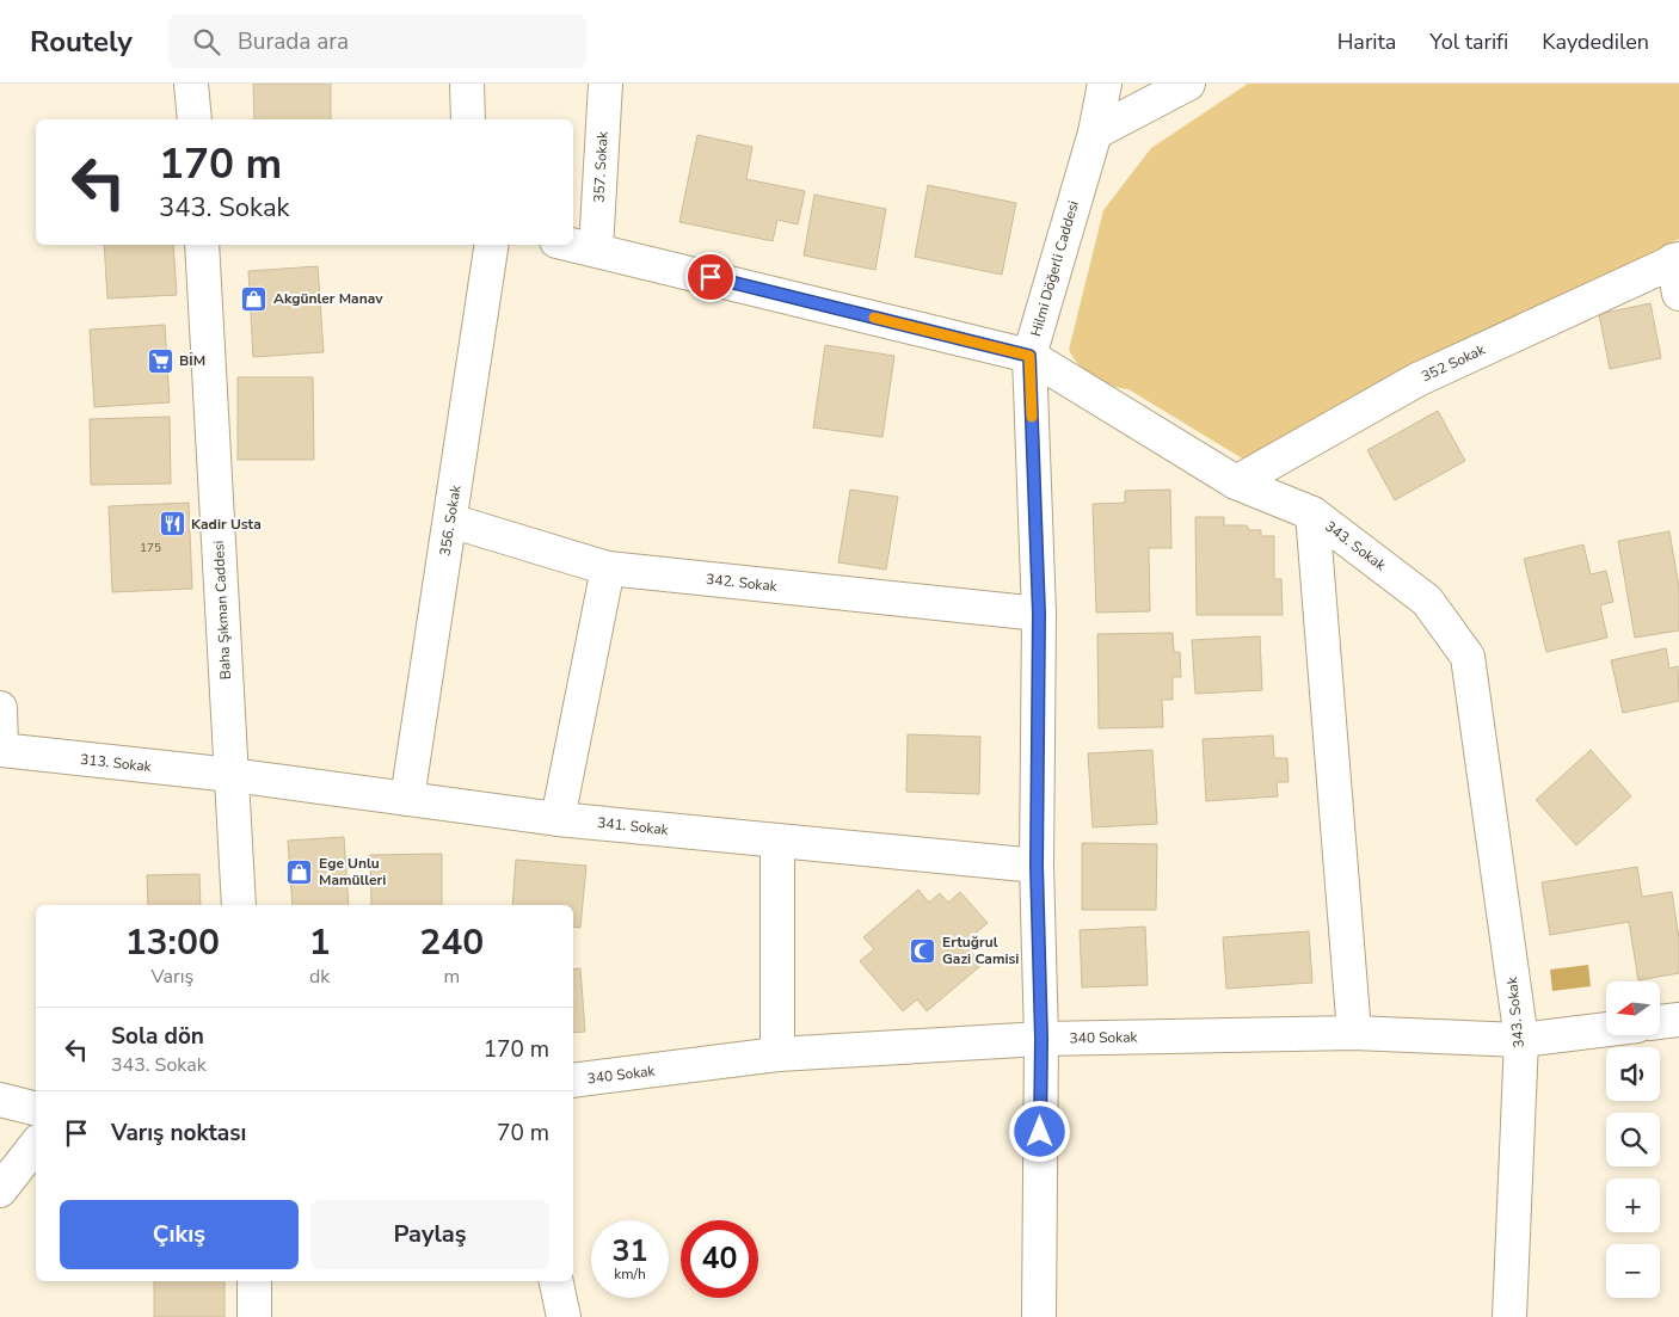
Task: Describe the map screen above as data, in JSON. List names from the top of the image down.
{
  "streets": {
    "street": [
      "357. Sokak",
      "Hilmi Döğerli Caddesi",
      "352 Sokak",
      "356. Sokak",
      "343. Sokak",
      "342. Sokak",
      "Baha Şıkman Caddesi",
      "313. Sokak",
      "341. Sokak",
      "340 Sokak"
    ]
  },
  "crossings": [
    ["357. Sokak", "343. Sokak"],
    ["Hilmi Döğerli Caddesi", "343. Sokak"],
    ["Hilmi Döğerli Caddesi", "342. Sokak"],
    ["Hilmi Döğerli Caddesi", "341. Sokak"],
    ["Hilmi Döğerli Caddesi", "340 Sokak"],
    ["352 Sokak", "343. Sokak"],
    ["356. Sokak", "342. Sokak"],
    ["356. Sokak", "341. Sokak"],
    ["343. Sokak", "340 Sokak"],
    ["Baha Şıkman Caddesi", "313. Sokak"],
    ["Baha Şıkman Caddesi", "341. Sokak"],
    ["313. Sokak", "341. Sokak"]
  ],
  "places": {
    "shop": ["Akgünler Manav", "Ege Unlu Mamülleri"],
    "supermarket": ["BİM"],
    "restaurant": ["Kadir Usta"],
    "mosque": ["Ertuğrul Gazi Camisi"]
  },
  "house_numbers": ["175"],
  "north": "left",
  "page": {
    "header": "Routely",
    "search": "Burada ara",
    "nav": ["Harita", "Yol tarifi", "Kaydedilen"],
    "turn": ["170 m", "343. Sokak"],
    "eta": [
      "13:00",
      "Varış",
      "1",
      "dk",
      "240",
      "m"
    ],
    "map_buttons": ["+", "−"],
    "list": [
      {
        "name": "Sola dön",
        "note": "343. Sokak",
        "value": "170 m"
      },
      {
        "name": "Varış noktası",
        "value": "70 m"
      }
    ],
    "buttons": ["Çıkış", "Paylaş"],
    "speed": "31 km/h",
    "limit": "40"
  }
}
